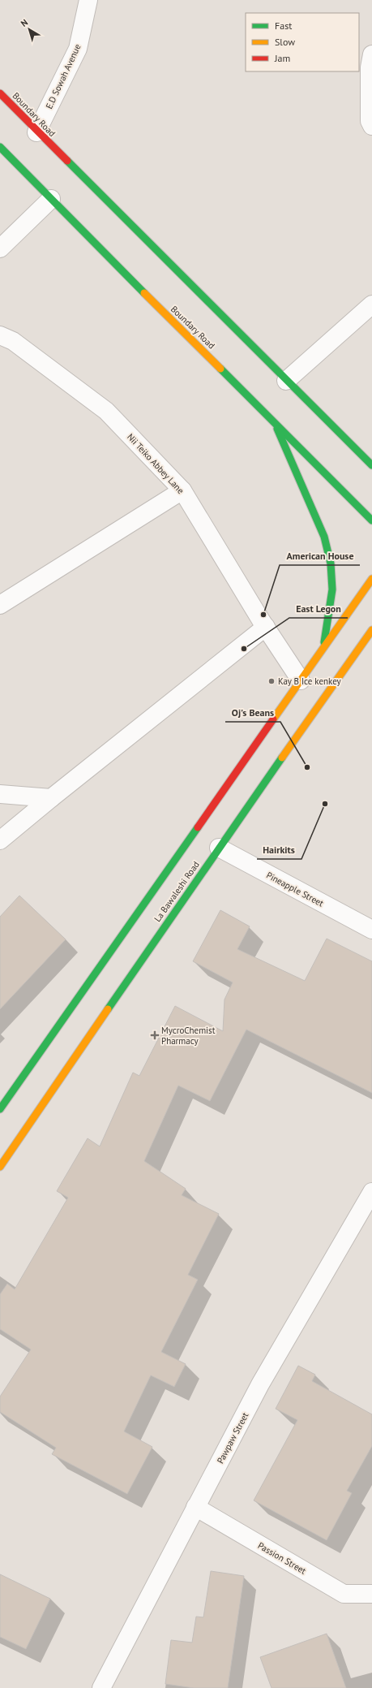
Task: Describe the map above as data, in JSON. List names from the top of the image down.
{
  "streets": {
    "main road": ["Boundary Road", "La Bawaleshi Road"],
    "street": [
      "E.D Sowah Avenue",
      "Nii Teiko Abbey Lane",
      "Pineapple Street",
      "Pawpaw Street",
      "Passion Street"
    ]
  },
  "crossings": [
    ["E.D Sowah Avenue", "Boundary Road"],
    ["Pineapple Street", "La Bawaleshi Road"],
    ["Pawpaw Street", "Passion Street"]
  ],
  "places": {
    "other": [
      "American House",
      "East Legon",
      "Kay B Ice kenkey",
      "Oj's Beans",
      "Hairkits"
    ],
    "health": ["MycroChemist Pharmacy"]
  },
  "legend": ["Fast", "Slow", "Jam"],
  "north": "top left"
}
